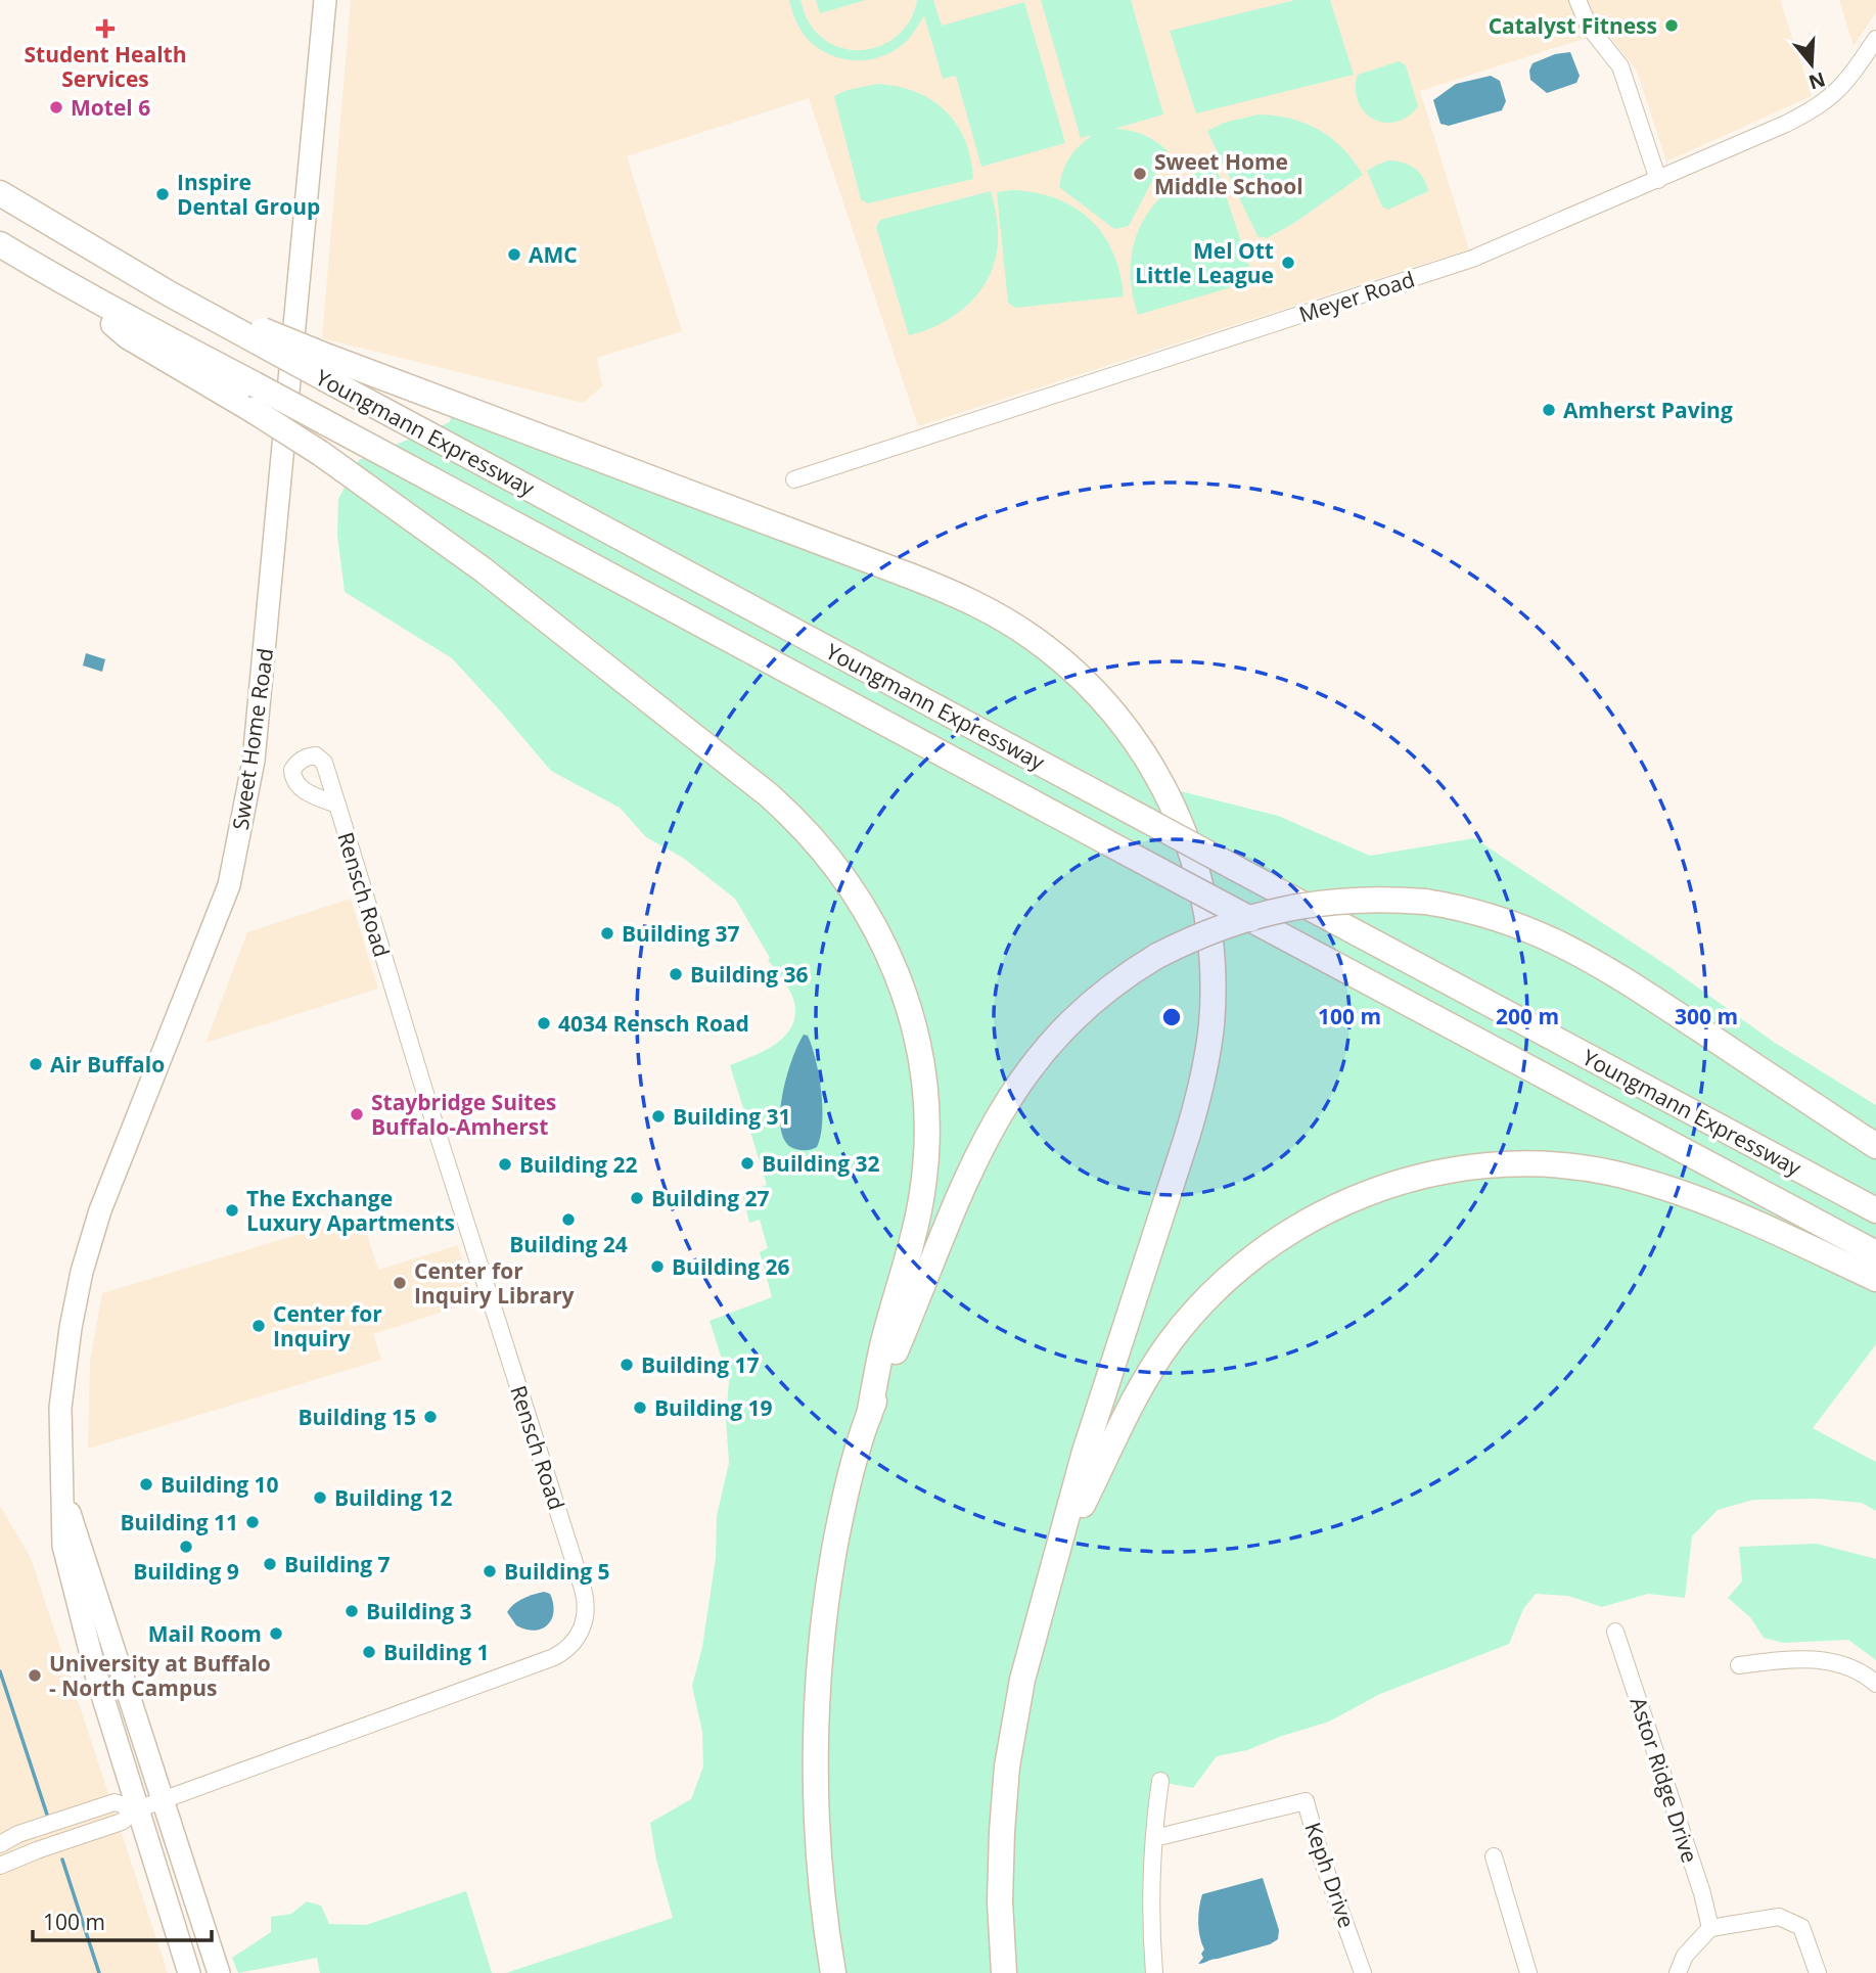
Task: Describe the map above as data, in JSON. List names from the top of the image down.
{
  "streets": {
    "highway": ["Youngmann Expressway"],
    "main road": ["Sweet Home Road"],
    "street": [
      "Meyer Road",
      "Rensch Road",
      "Astor Ridge Drive",
      "Keph Drive"
    ]
  },
  "crossings": [
    ["Sweet Home Road", "Rensch Road"]
  ],
  "places": {
    "other": [
      "Catalyst Fitness",
      "Motel 6",
      "Sweet Home Middle School",
      "Inspire Dental Group",
      "AMC",
      "Mel Ott Little League",
      "Amherst Paving",
      "Building 37",
      "Building 36",
      "4034 Rensch Road",
      "Air Buffalo",
      "Staybridge Suites Buffalo-Amherst",
      "Building 31",
      "Building 32",
      "Building 22",
      "Building 27",
      "The Exchange Luxury Apartments",
      "Building 24",
      "Building 26",
      "Center for Inquiry Library",
      "Center for Inquiry",
      "Building 17",
      "Building 19",
      "Building 15",
      "Building 10",
      "Building 12",
      "Building 11",
      "Building 9",
      "Building 7",
      "Building 5",
      "Building 3",
      "Mail Room",
      "Building 1",
      "University at Buffalo - North Campus"
    ],
    "health": ["Student Health Services"]
  },
  "scale_bar": "100 m",
  "north": "bottom",
  "rings": ["100 m", "200 m", "300 m"]
}
